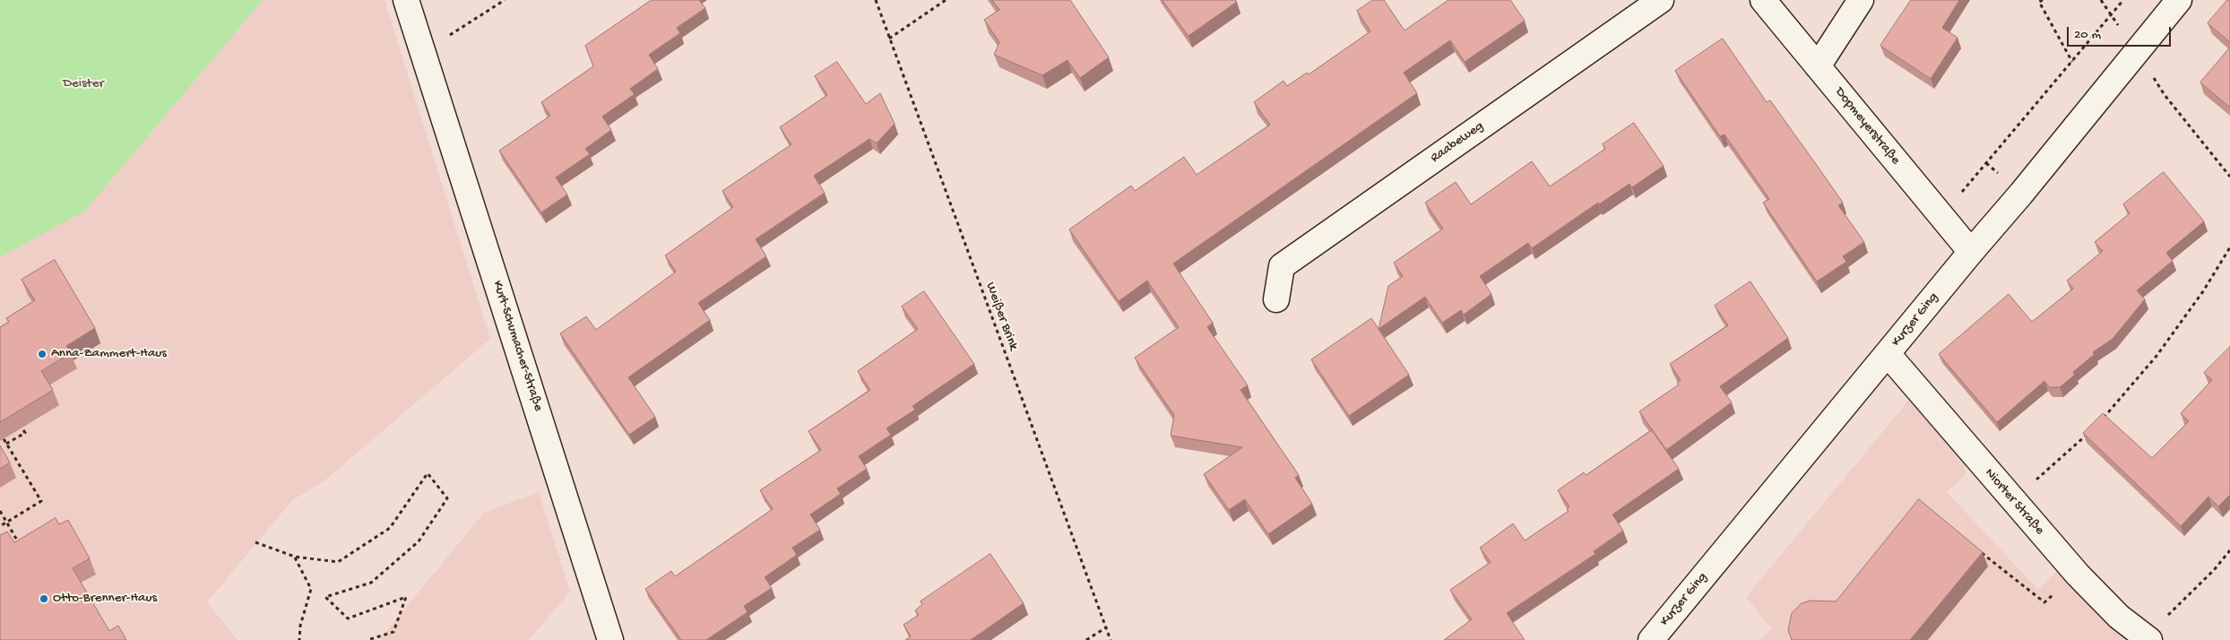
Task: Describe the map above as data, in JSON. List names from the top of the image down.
{
  "streets": {
    "street": [
      "Dopmeyerstraße",
      "Raabeweg",
      "Kurzer Ging",
      "Kurt-Schumacher-Straße",
      "Niorter Straße"
    ],
    "path": ["Weißer Brink"]
  },
  "crossings": [
    ["Dopmeyerstraße", "Kurzer Ging"],
    ["Kurzer Ging", "Niorter Straße"]
  ],
  "parks": ["Deister"],
  "places": ["Anna-Zammert-Haus", "Otto-Brenner-Haus"],
  "scale_bar": "20 m"
}
